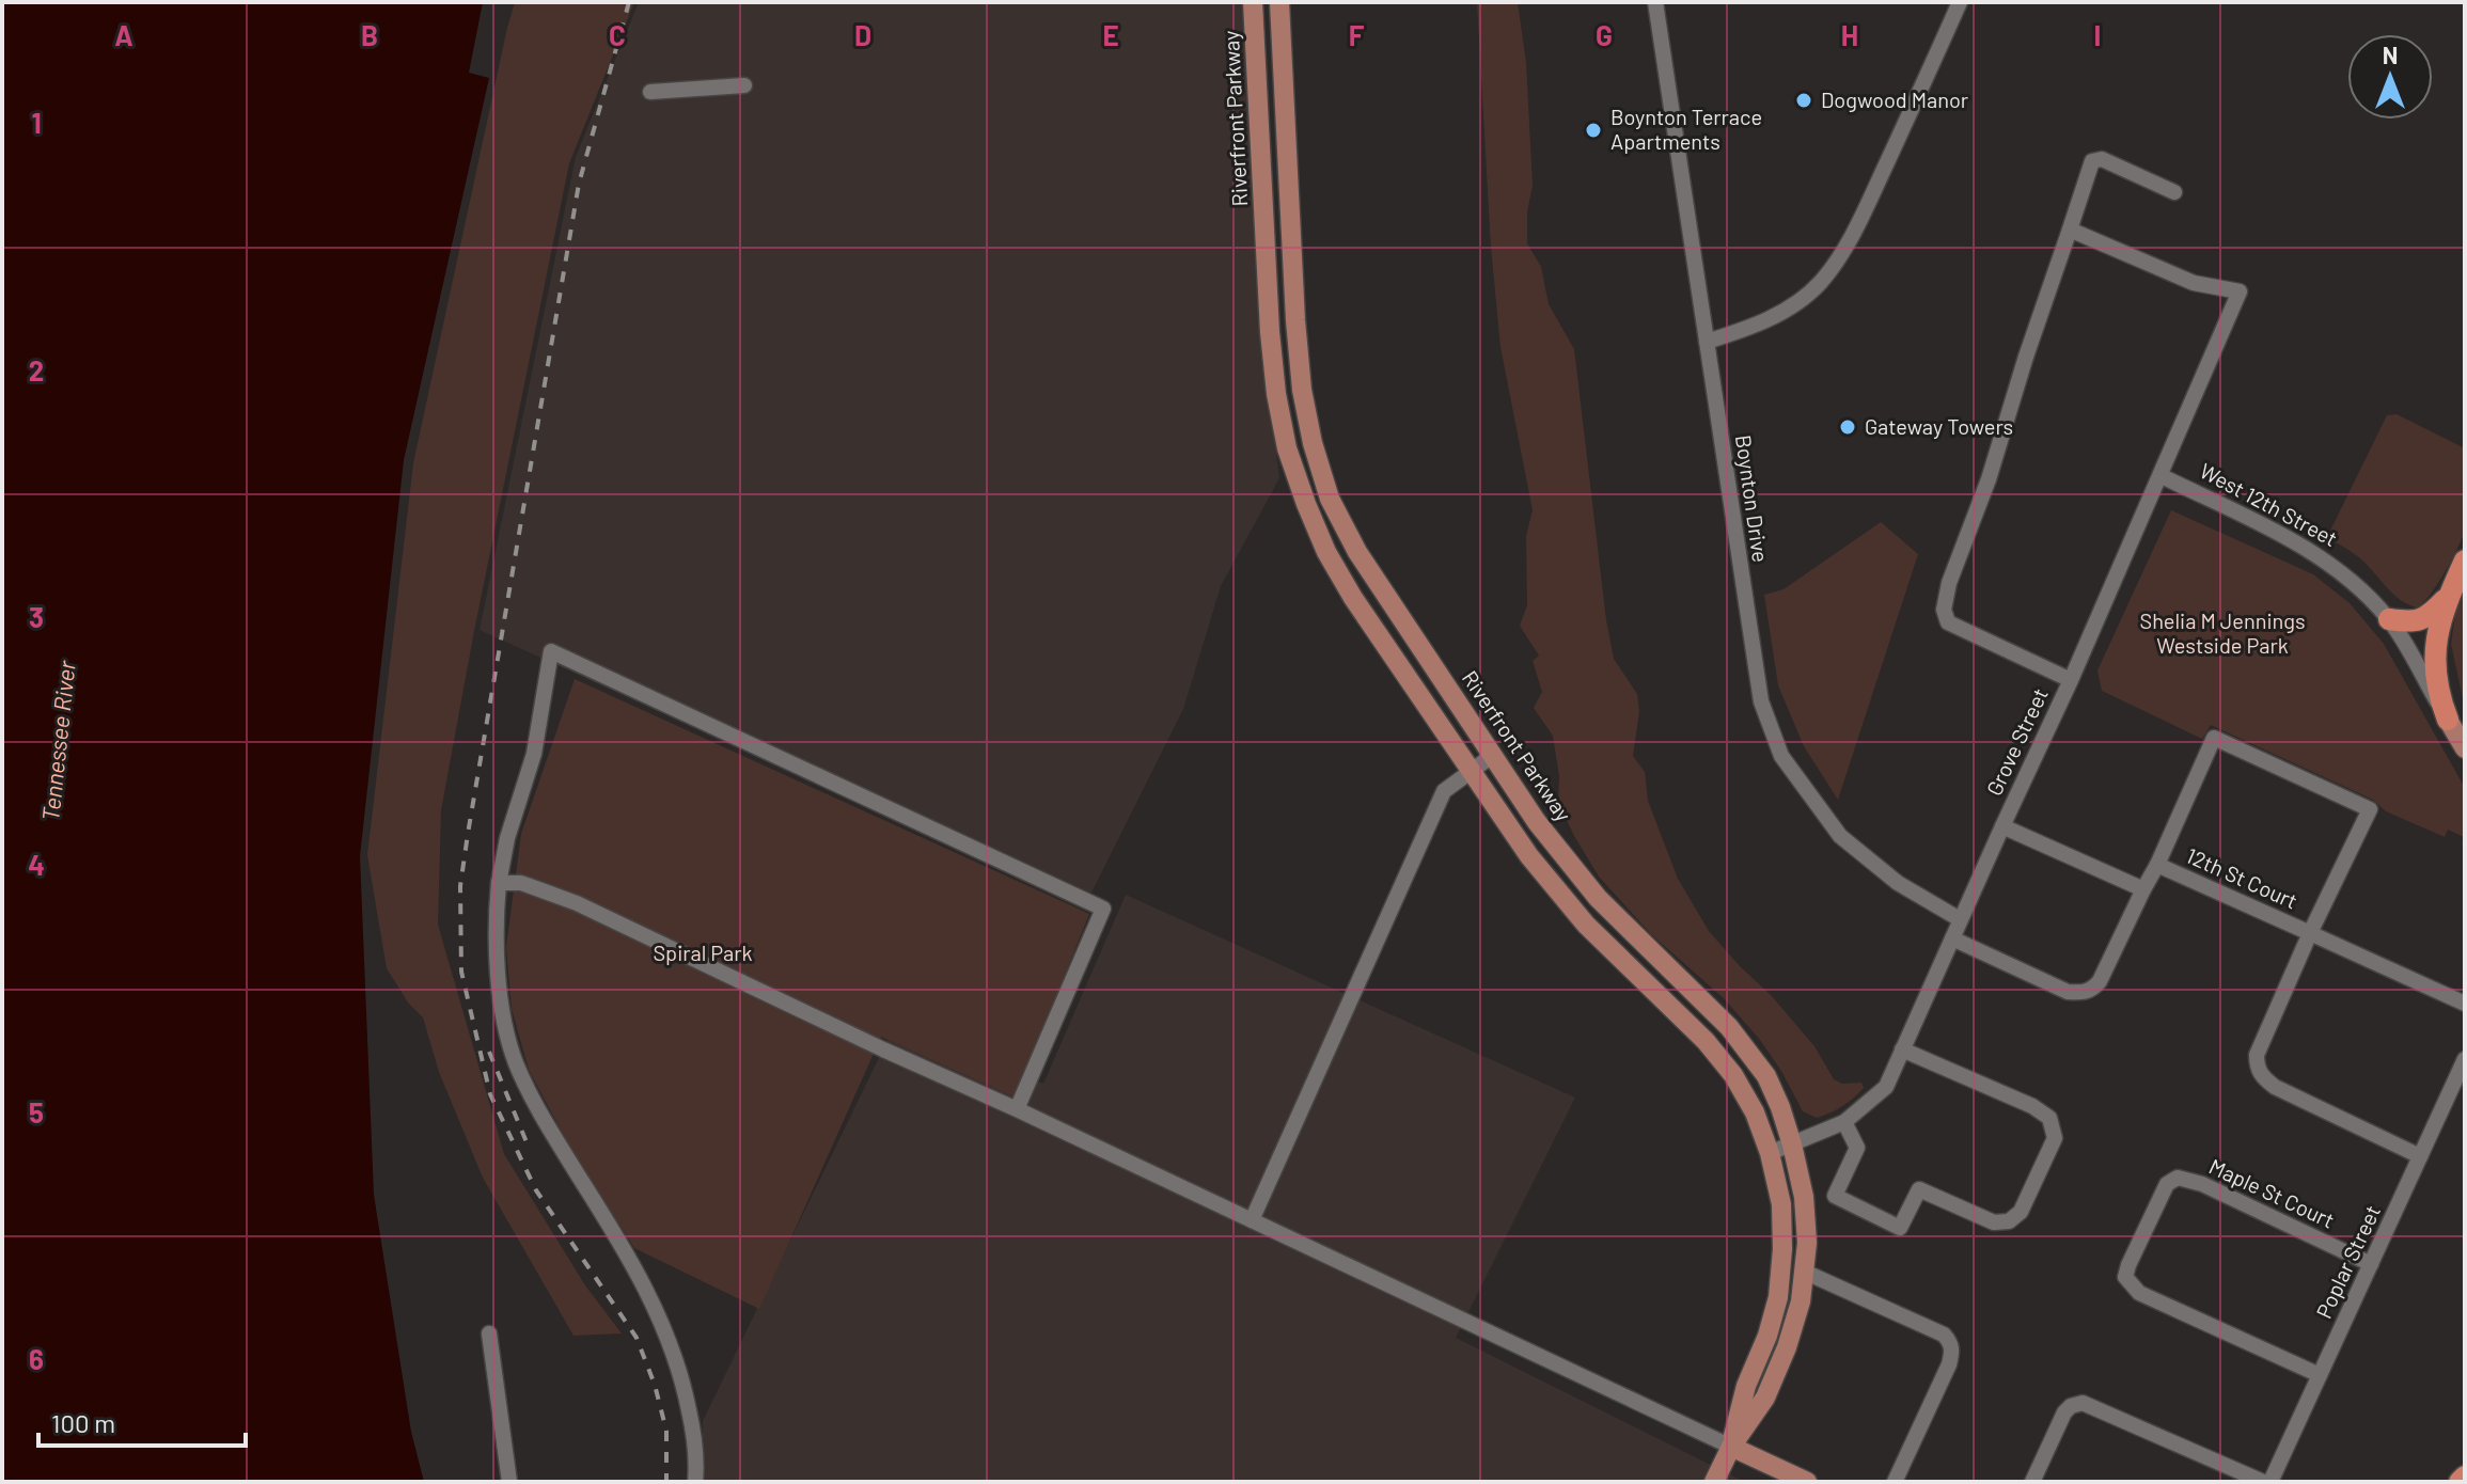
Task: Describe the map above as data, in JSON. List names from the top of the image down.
{
  "streets": {
    "main road": ["Riverfront Parkway", "West 12th Street"],
    "street": [
      "Boynton Drive",
      "Grove Street",
      "12th St Court",
      "Maple St Court",
      "Poplar Street"
    ]
  },
  "crossings": [
    ["Riverfront Parkway", "Grove Street"],
    ["Boynton Drive", "Grove Street"],
    ["West 12th Street", "Grove Street"],
    ["Maple St Court", "Poplar Street"]
  ],
  "water": ["Tennessee River"],
  "parks": ["Shelia M Jennings Westside Park", "Spiral Park"],
  "places": ["Dogwood Manor", "Boynton Terrace Apartments", "Gateway Towers"],
  "scale_bar": "100 m",
  "north": "top",
  "grid": {
    "columns": [
      "A",
      "B",
      "C",
      "D",
      "E",
      "F",
      "G",
      "H",
      "I"
    ],
    "rows": [
      "1",
      "2",
      "3",
      "4",
      "5",
      "6"
    ]
  }
}
